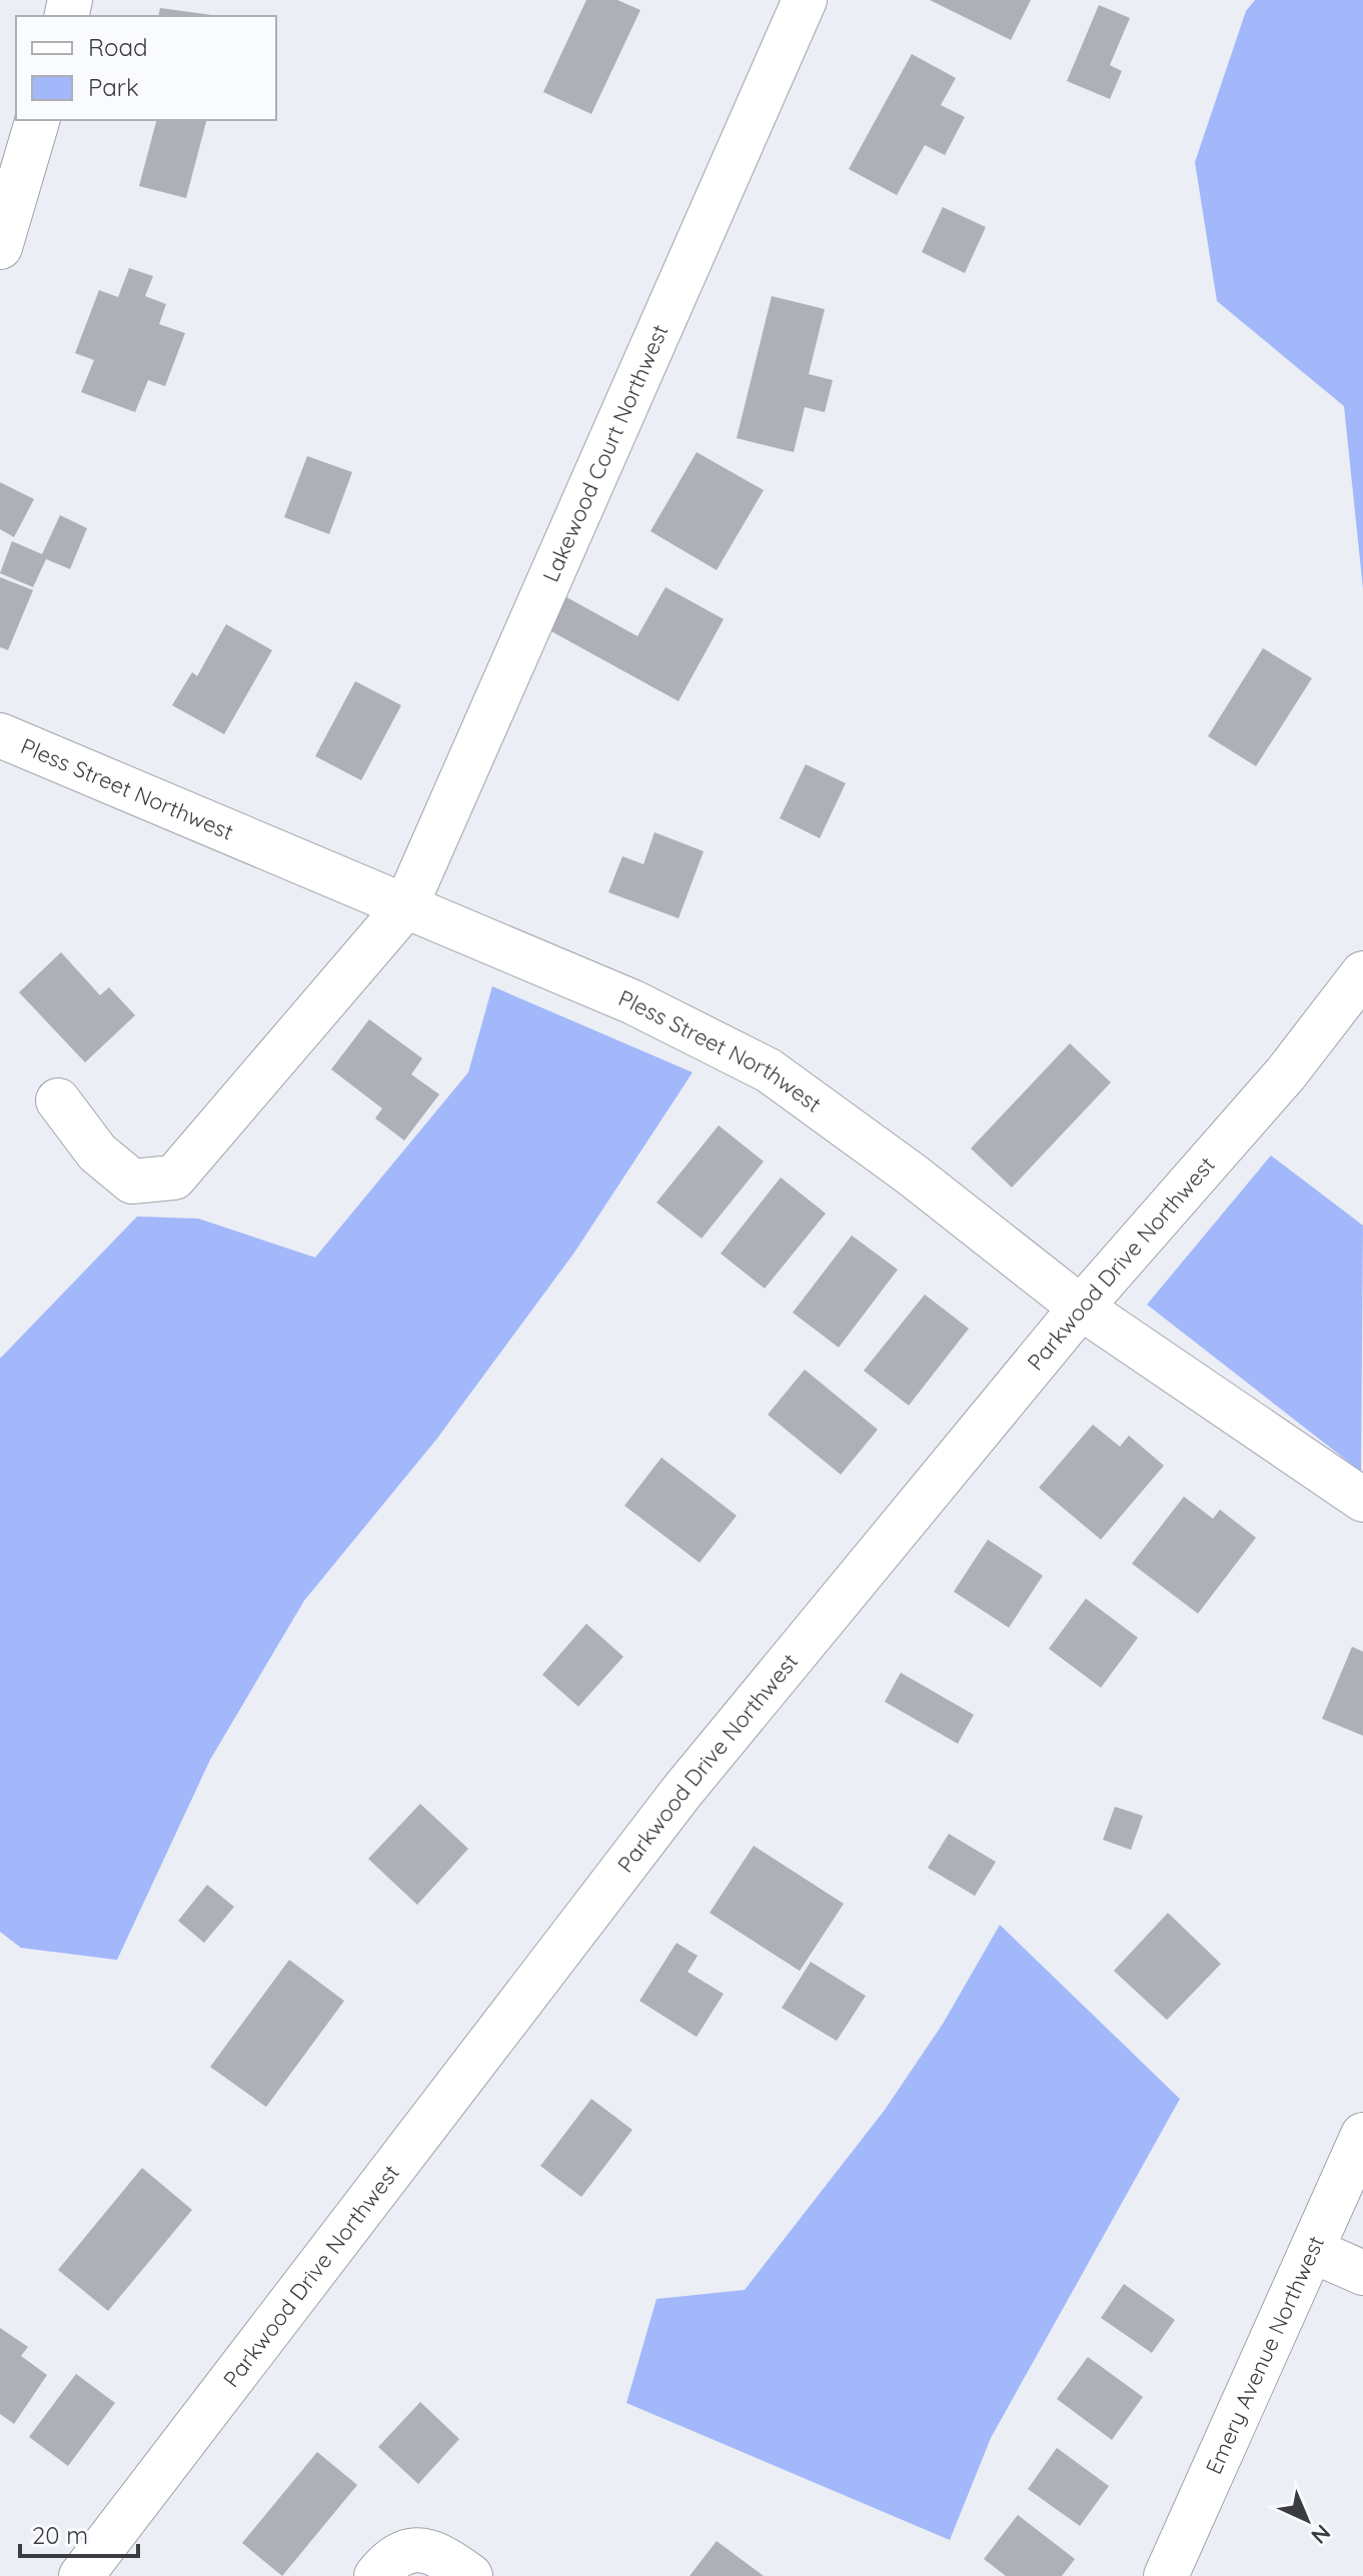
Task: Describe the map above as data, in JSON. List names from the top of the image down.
{
  "streets": {
    "street": [
      "Lakewood Court Northwest",
      "Pless Street Northwest",
      "Parkwood Drive Northwest",
      "Emery Avenue Northwest"
    ]
  },
  "crossings": [
    ["Lakewood Court Northwest", "Pless Street Northwest"],
    ["Pless Street Northwest", "Parkwood Drive Northwest"]
  ],
  "legend": ["Road", "Park"],
  "scale_bar": "20 m",
  "north": "bottom right"
}
